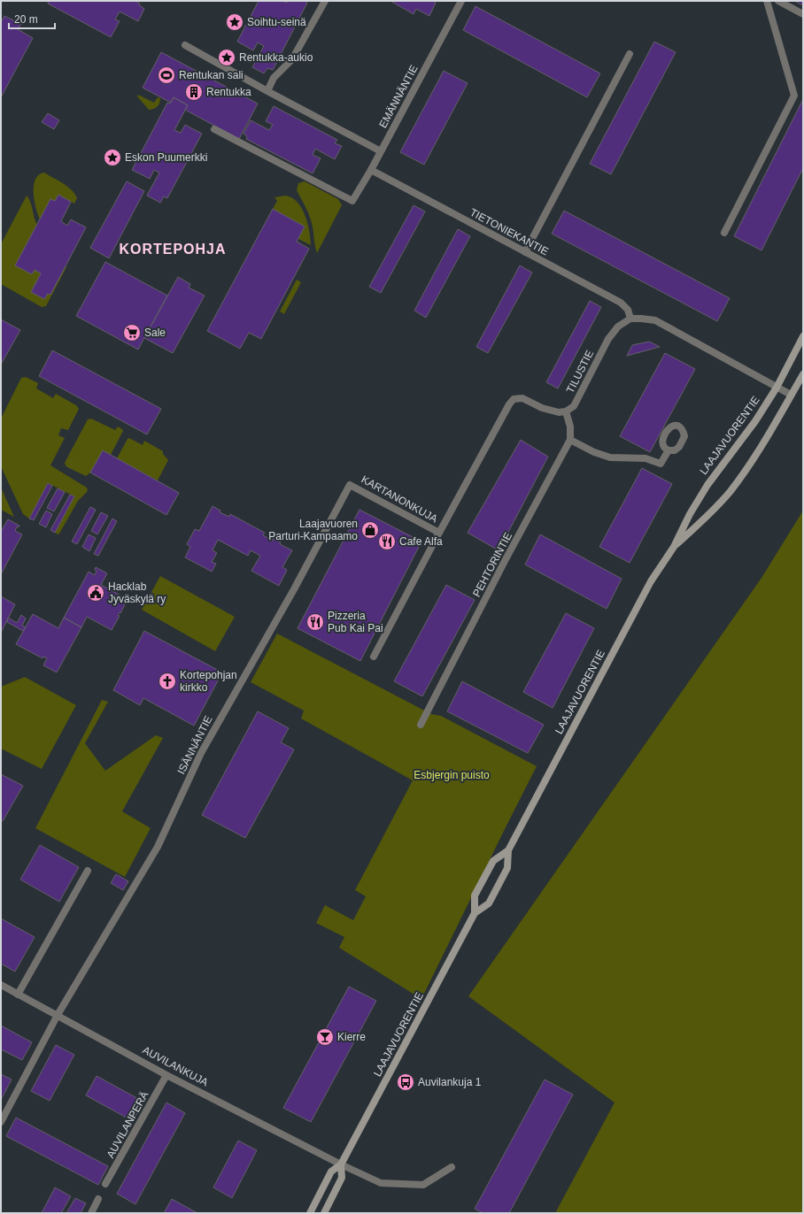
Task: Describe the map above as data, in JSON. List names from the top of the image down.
{
  "streets": {
    "main road": ["LAAJAVUORENTIE"],
    "street": [
      "EMÄNNÄNTIE",
      "TIETONIEKANTIE",
      "TILUSTIE",
      "KARTANONKUJA",
      "PEHTORINTIE",
      "ISÄNNÄNTIE",
      "AUVILANKUJA",
      "AUVILANPERÄ"
    ]
  },
  "crossings": [
    ["EMÄNNÄNTIE", "TIETONIEKANTIE"],
    ["TIETONIEKANTIE", "TILUSTIE"],
    ["LAAJAVUORENTIE", "AUVILANKUJA"],
    ["KARTANONKUJA", "ISÄNNÄNTIE"],
    ["ISÄNNÄNTIE", "AUVILANKUJA"],
    ["AUVILANKUJA", "AUVILANPERÄ"]
  ],
  "districts": ["KORTEPOHJA"],
  "parks": ["Esbjergin puisto"],
  "places": {
    "place": ["Soihtu-seinä", "Rentukka-aukio", "Eskon Puumerkki"],
    "sports": ["Rentukan sali"],
    "building": ["Rentukka"],
    "supermarket": ["Sale"],
    "shop": ["Laajavuoren Parturi-Kampaamo"],
    "restaurant": ["Cafe Alfa", "Pizzeria Pub Kai Pai"],
    "public building": ["Hacklab Jyväskylä ry"],
    "church": ["Kortepohjan kirkko"],
    "bar": ["Kierre"],
    "bus stop": ["Auvilankuja 1"]
  },
  "scale_bar": "20 m"
}
